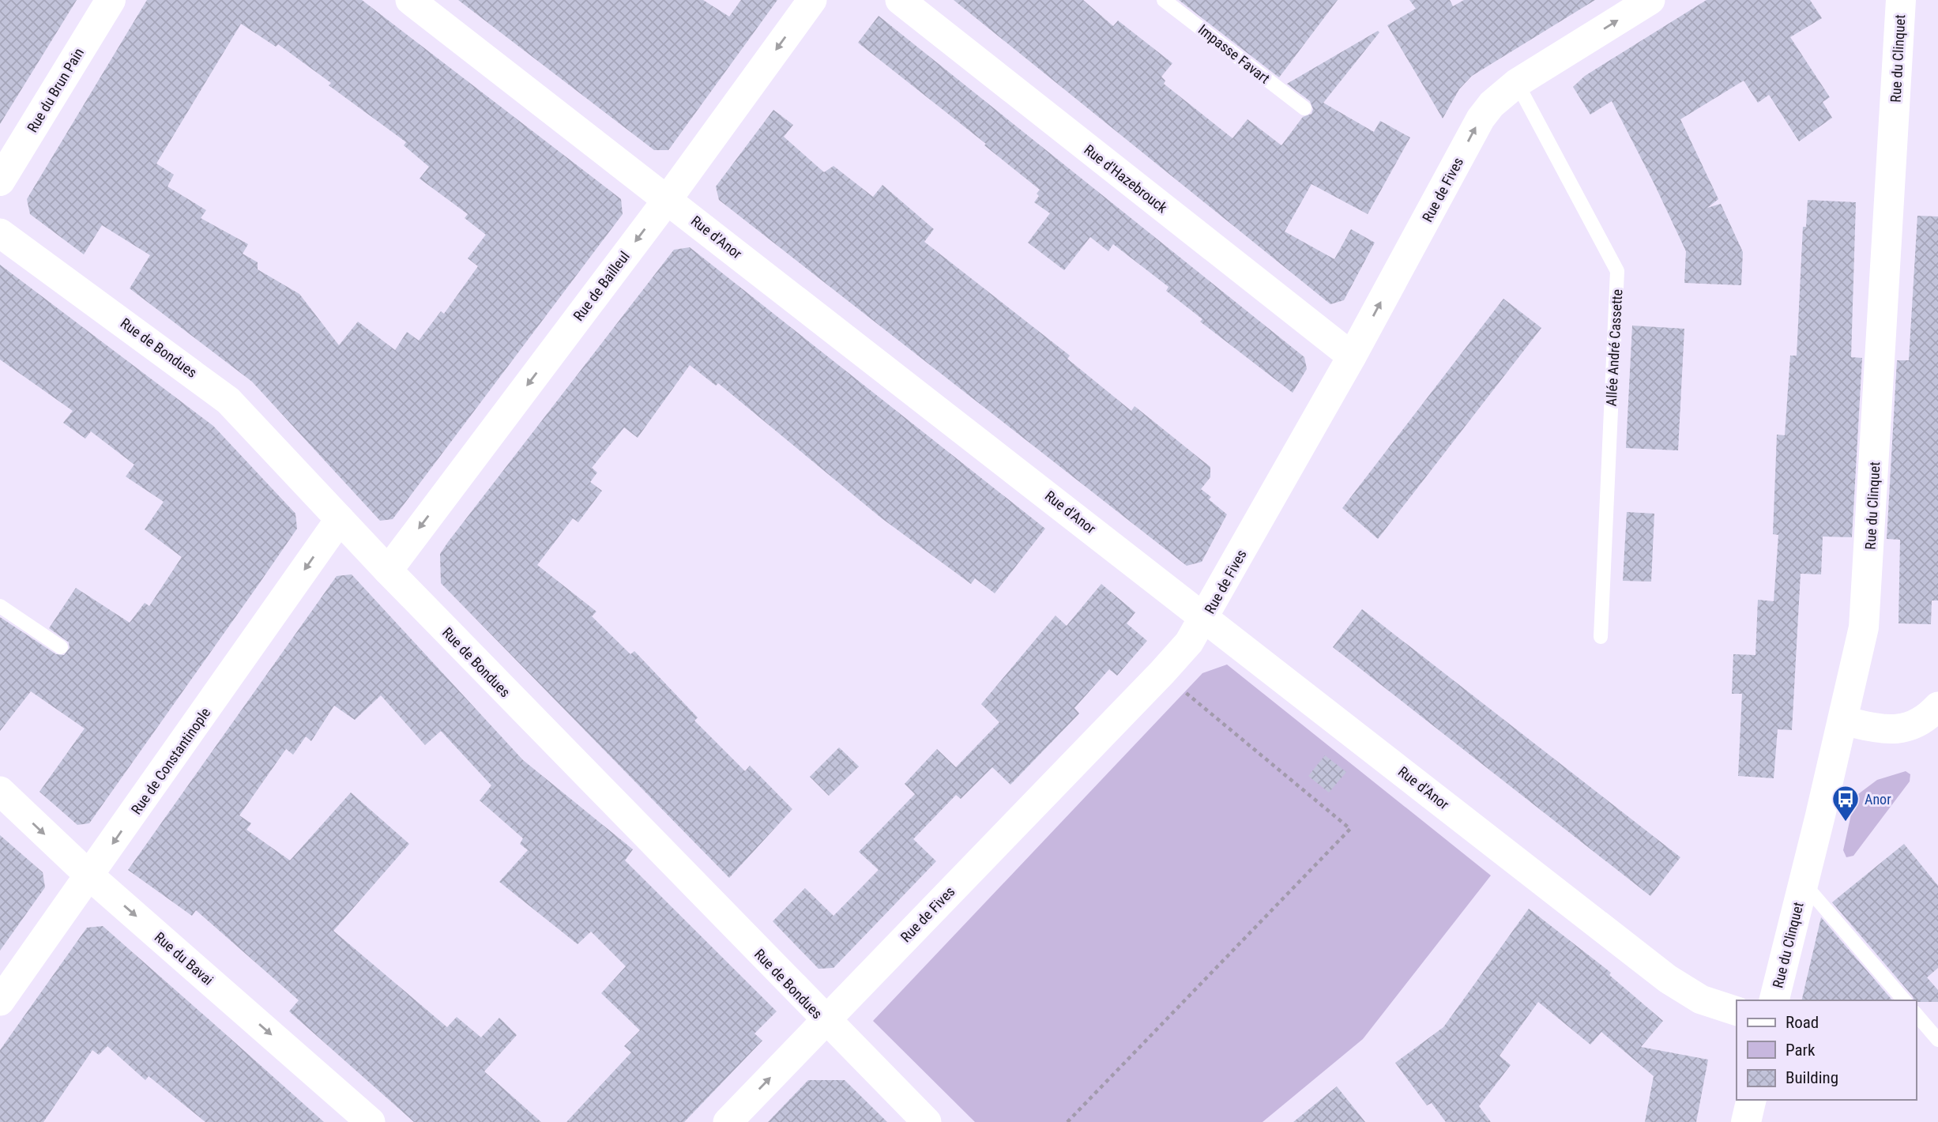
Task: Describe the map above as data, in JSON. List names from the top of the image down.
{
  "streets": {
    "street": [
      "Rue du Clinquet",
      "Rue du Brun Pain",
      "Rue d'Hazebrouck",
      "Rue de Fives",
      "Rue d'Anor",
      "Rue de Bailleul",
      "Rue de Bondues",
      "Rue de Constantinople",
      "Rue du Bavai"
    ],
    "lane": ["Impasse Favart", "Allée André Cassette"]
  },
  "crossings": [
    ["Rue d'Hazebrouck", "Rue de Fives"],
    ["Rue de Fives", "Rue d'Anor"],
    ["Rue de Fives", "Rue de Bondues"],
    ["Rue de Fives", "Allée André Cassette"],
    ["Rue d'Anor", "Rue de Bailleul"],
    ["Rue de Bailleul", "Rue de Bondues"],
    ["Rue de Bondues", "Rue de Constantinople"],
    ["Rue de Constantinople", "Rue du Bavai"]
  ],
  "one_way": [
    "Rue de Fives",
    "Rue de Bailleul",
    "Rue de Constantinople",
    "Rue du Bavai"
  ],
  "places": {
    "bus stop": ["Anor"]
  },
  "legend": ["Road", "Park", "Building"]
}
